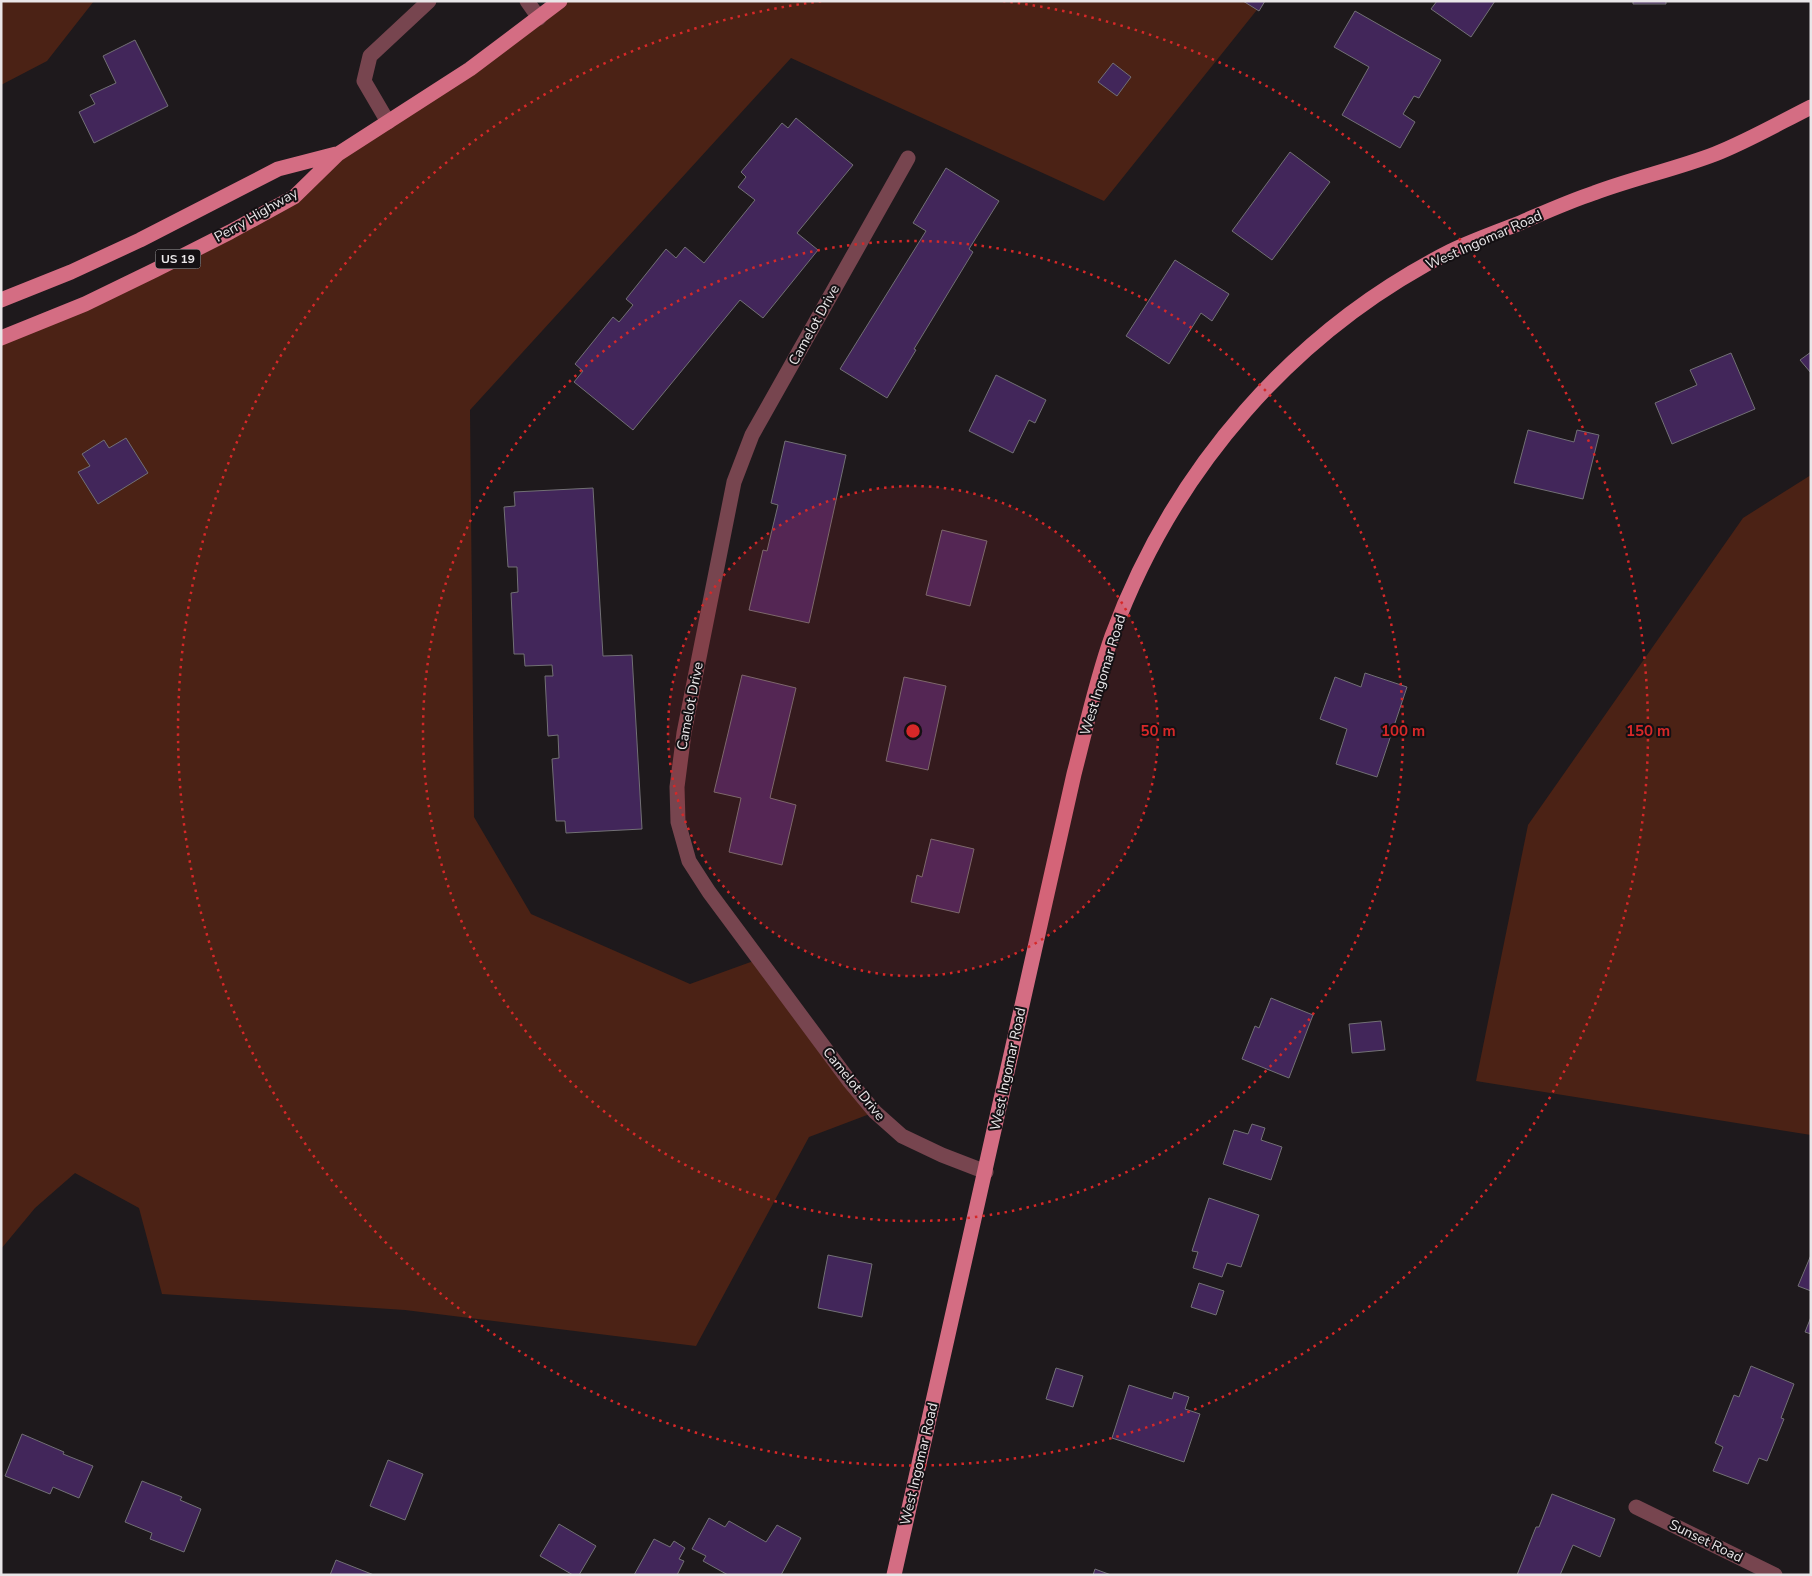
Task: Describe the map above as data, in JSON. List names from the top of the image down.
{
  "streets": {
    "main road": ["Perry Highway", "West Ingomar Road", "US 19"],
    "street": ["Camelot Drive", "Sunset Road"]
  },
  "crossings": [
    ["West Ingomar Road", "Camelot Drive"]
  ],
  "rings": ["50 m", "100 m", "150 m"]
}
